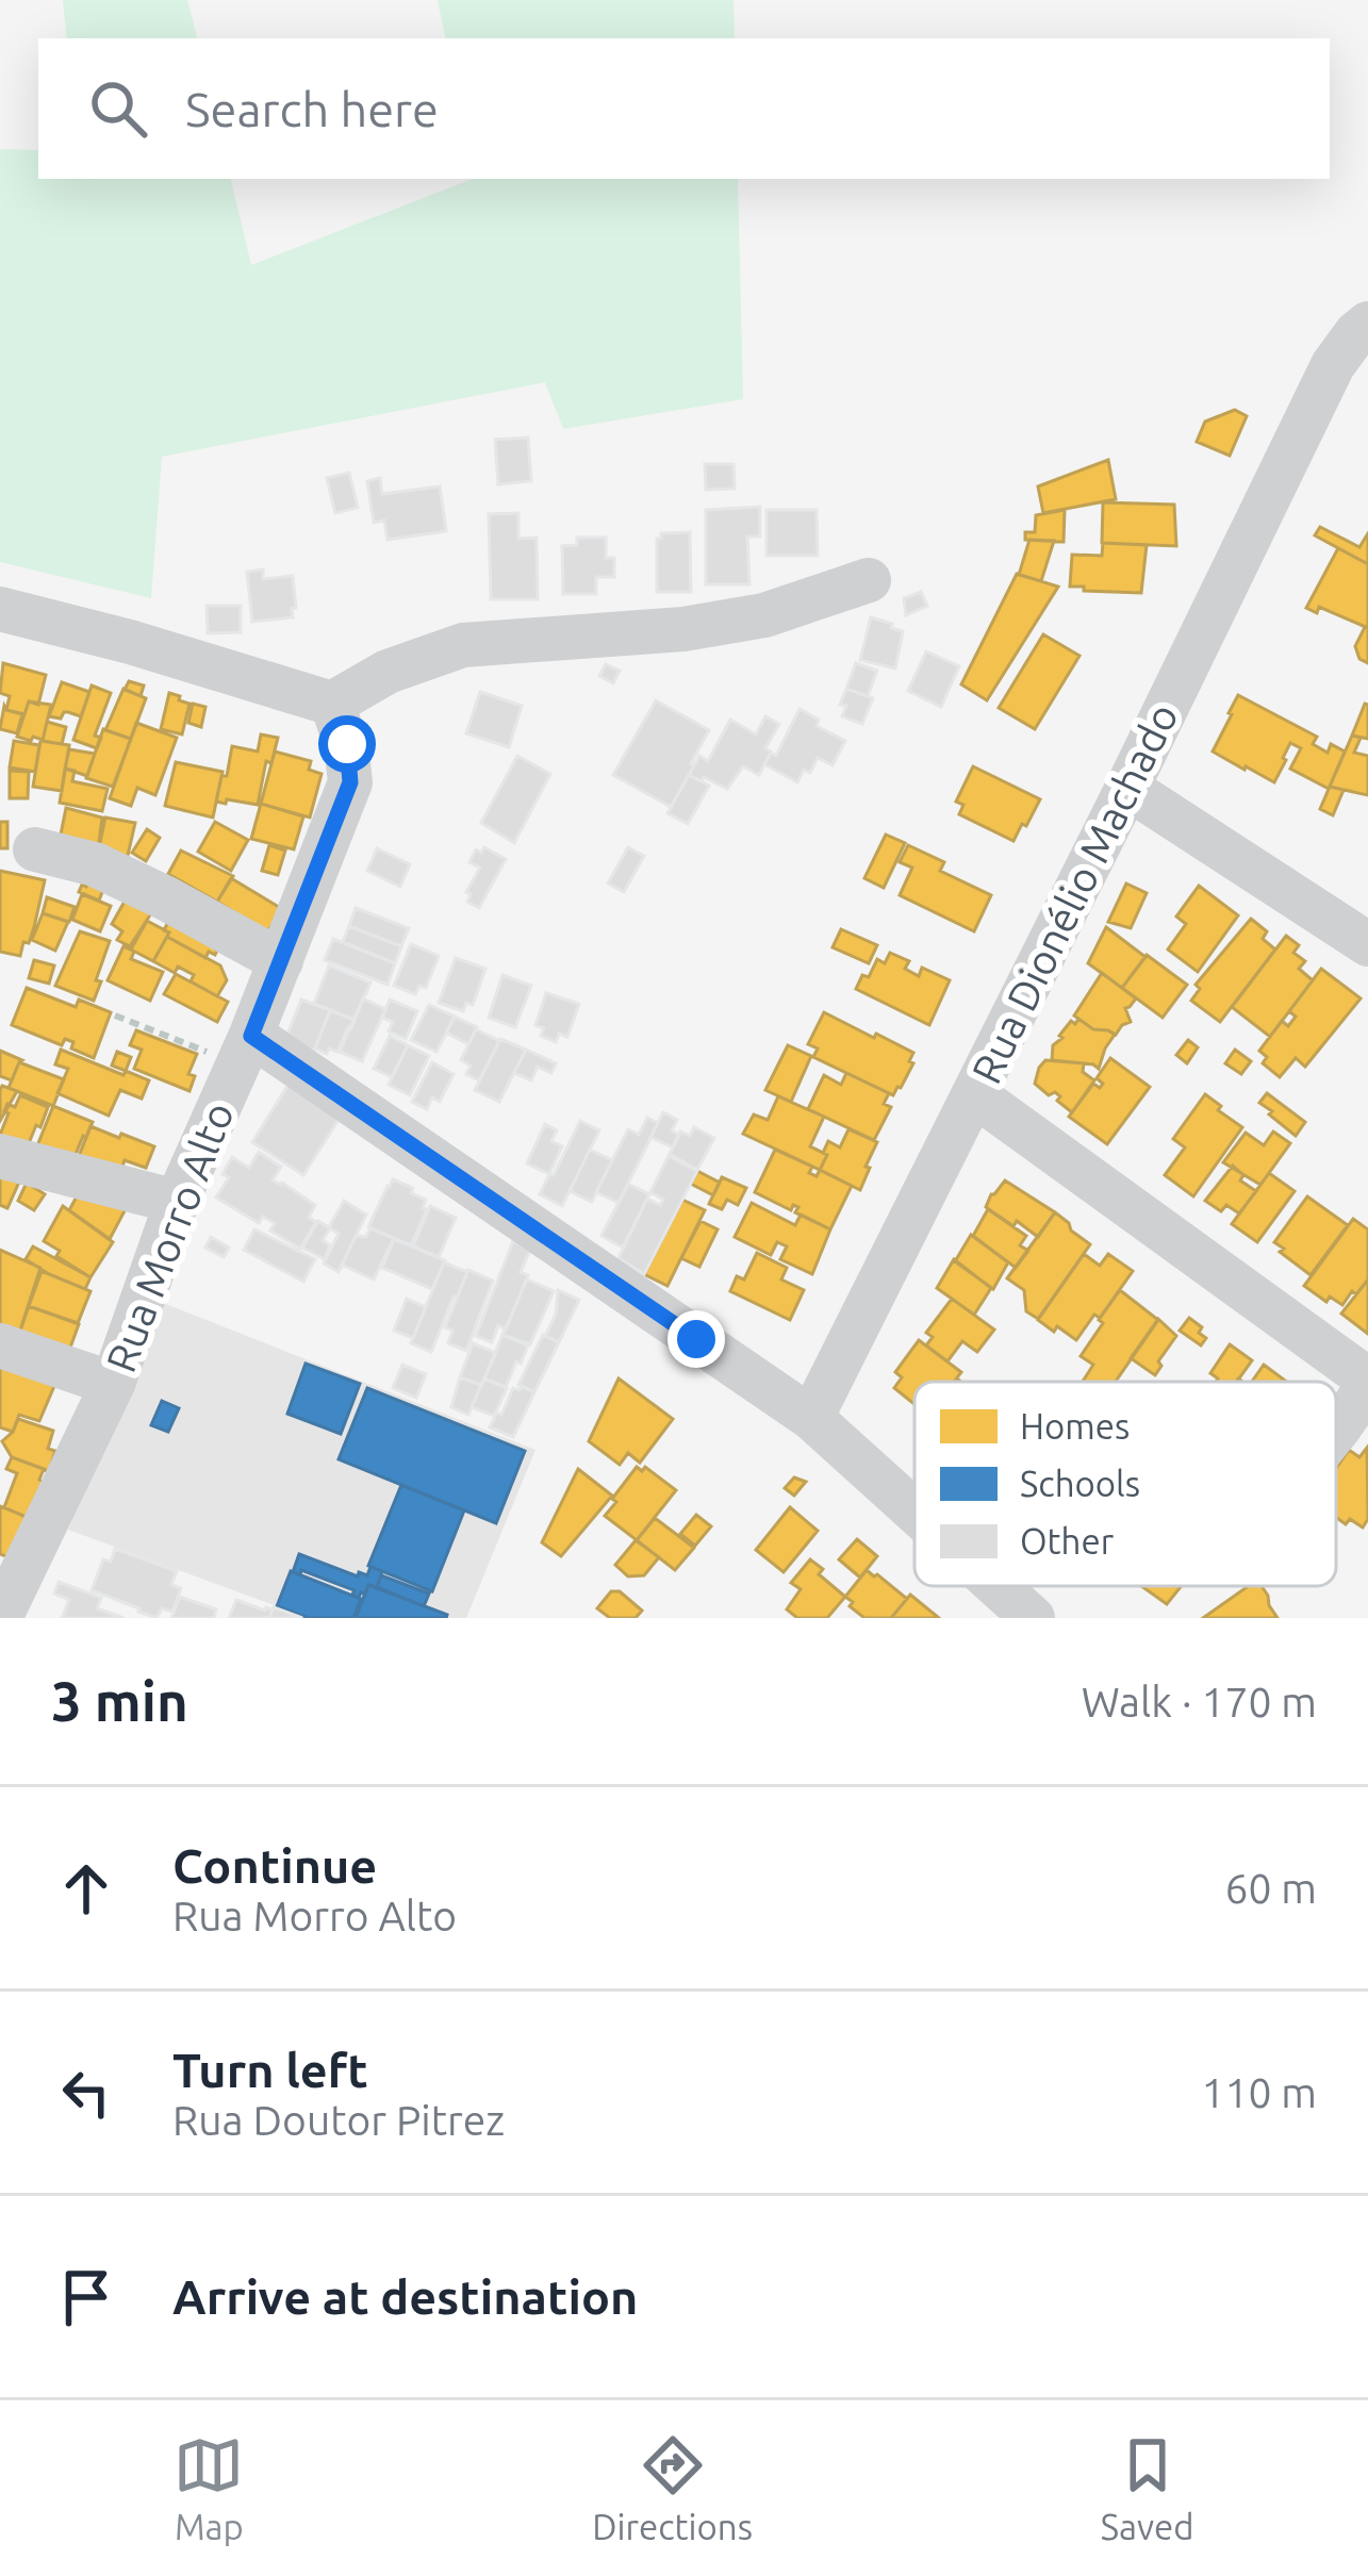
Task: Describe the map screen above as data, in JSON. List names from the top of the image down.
{
  "streets": {
    "street": ["Rua Dionélio Machado", "Rua Morro Alto"]
  },
  "legend": ["Homes", "Schools", "Other"],
  "page": {
    "search": "Search here",
    "heading": ["3 min", "Walk · 170 m"],
    "list": [
      ["Continue", "Rua Morro Alto", "60 m"],
      ["Turn left", "Rua Doutor Pitrez", "110 m"],
      "Arrive at destination"
    ],
    "nav": ["Map", "Directions", "Saved"]
  }
}
